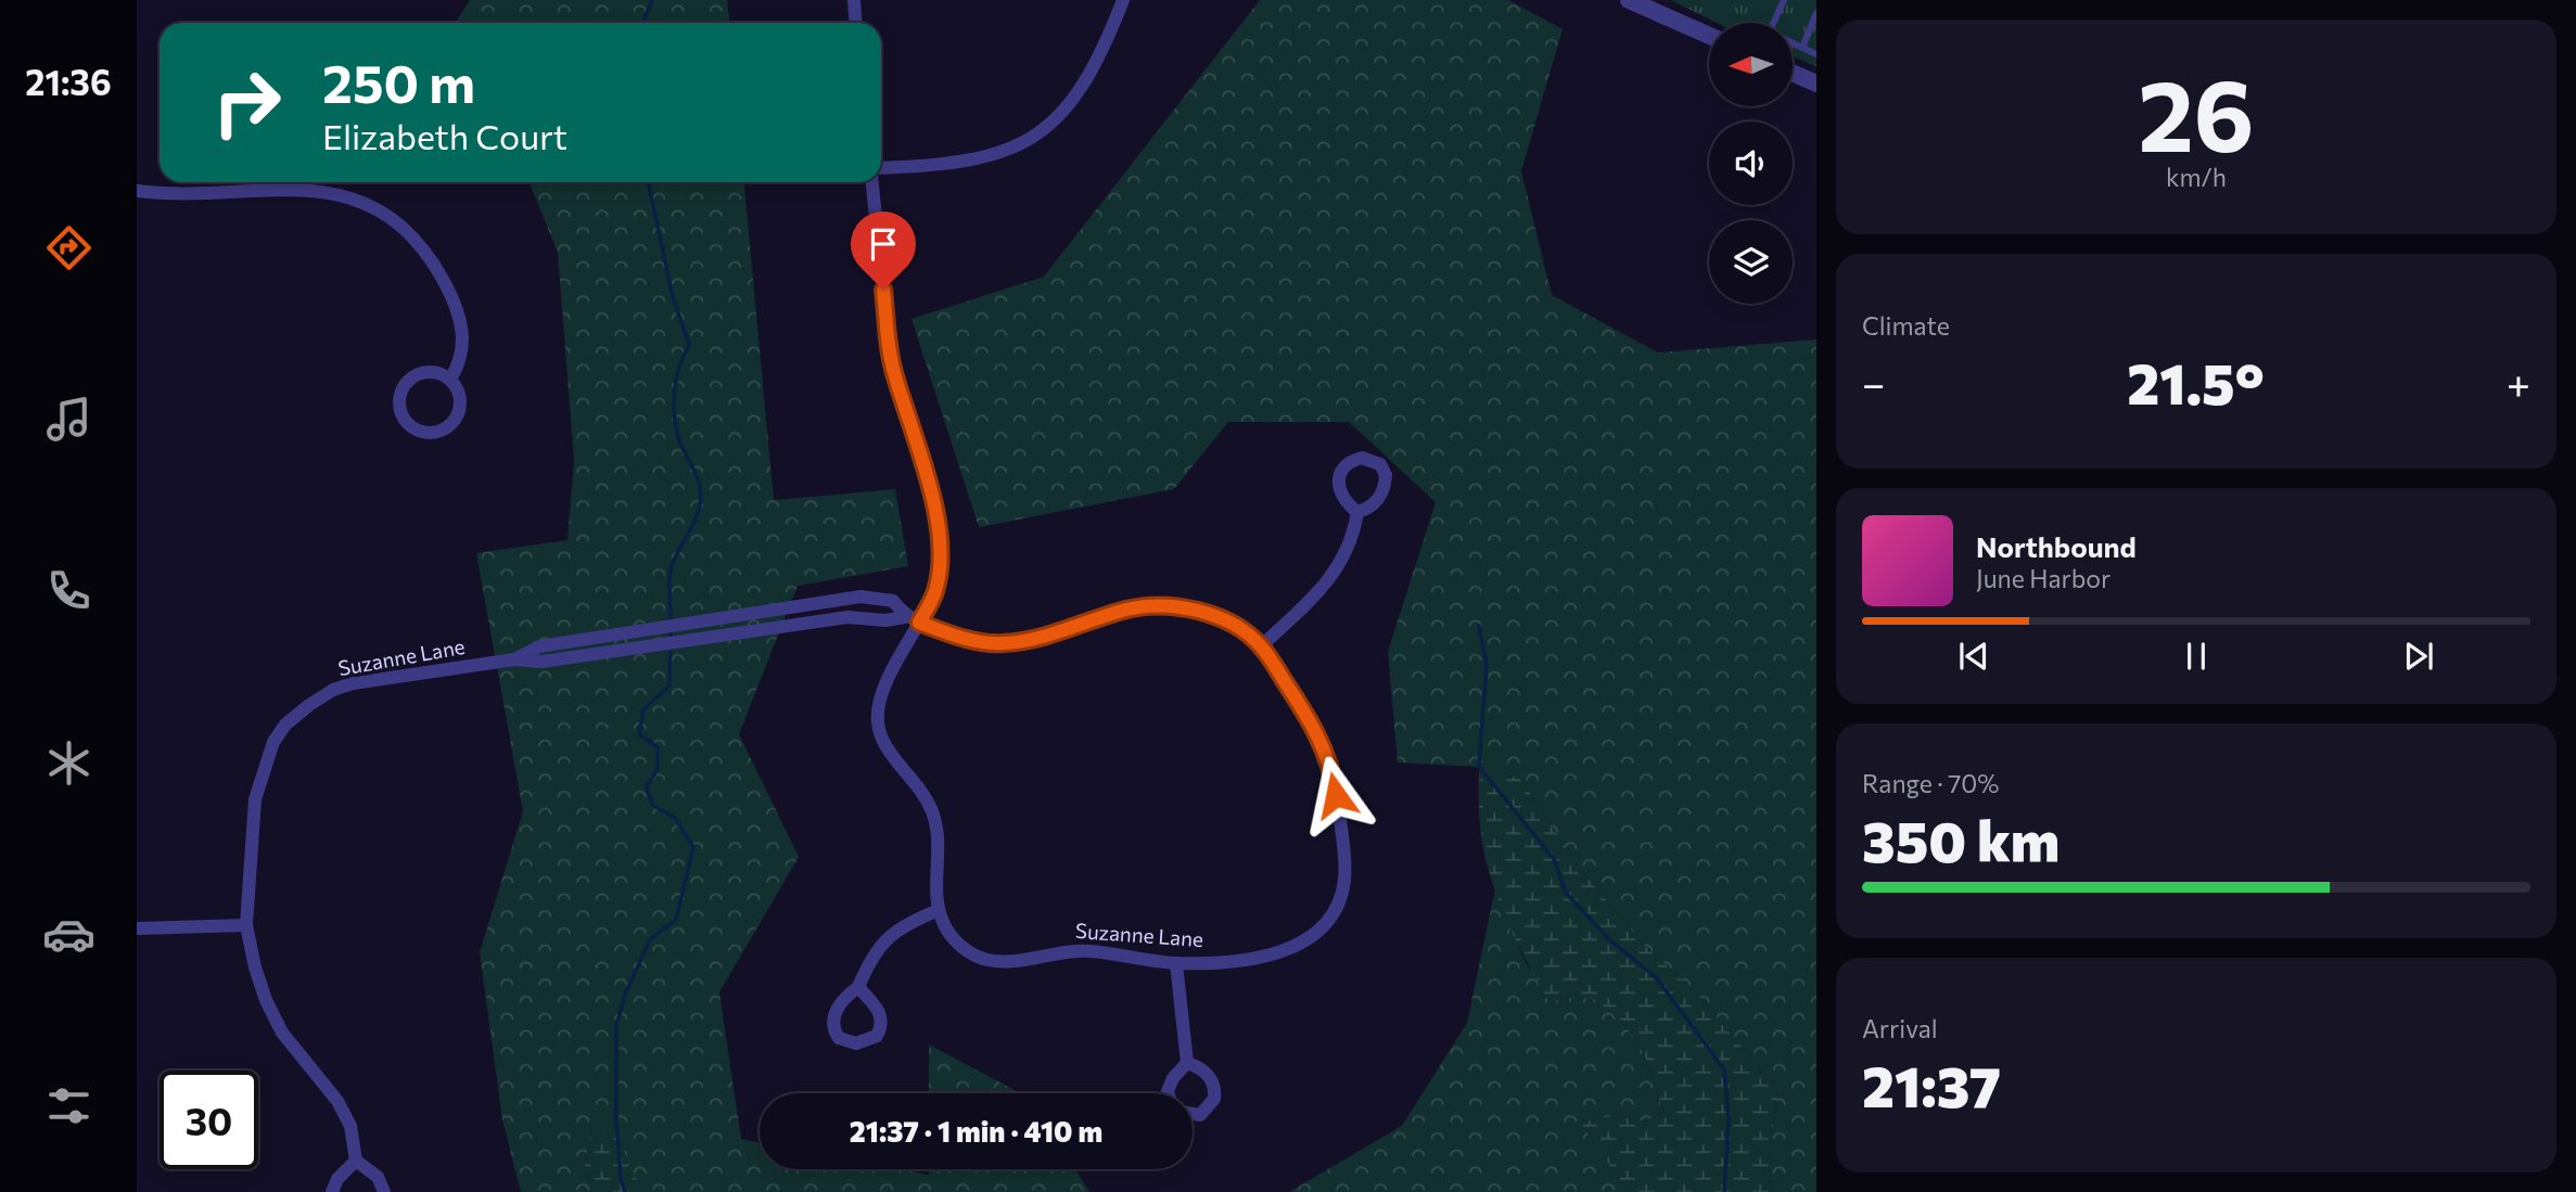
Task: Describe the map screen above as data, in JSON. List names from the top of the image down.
{
  "streets": {
    "street": ["Suzanne Lane"]
  },
  "north": "left",
  "page": {
    "tabs": "21:36",
    "tile": [
      ["26", "km/h"],
      "Climate",
      ["Range · 70%", "350 km"],
      ["Arrival", "21:37"]
    ],
    "turn": ["250 m", "Elizabeth Court"],
    "heat": ["−", "21.5°", "+"],
    "song": ["Northbound", "June Harbor"],
    "limit": "30",
    "trip": "21:37 · 1 min · 410 m"
  }
}
